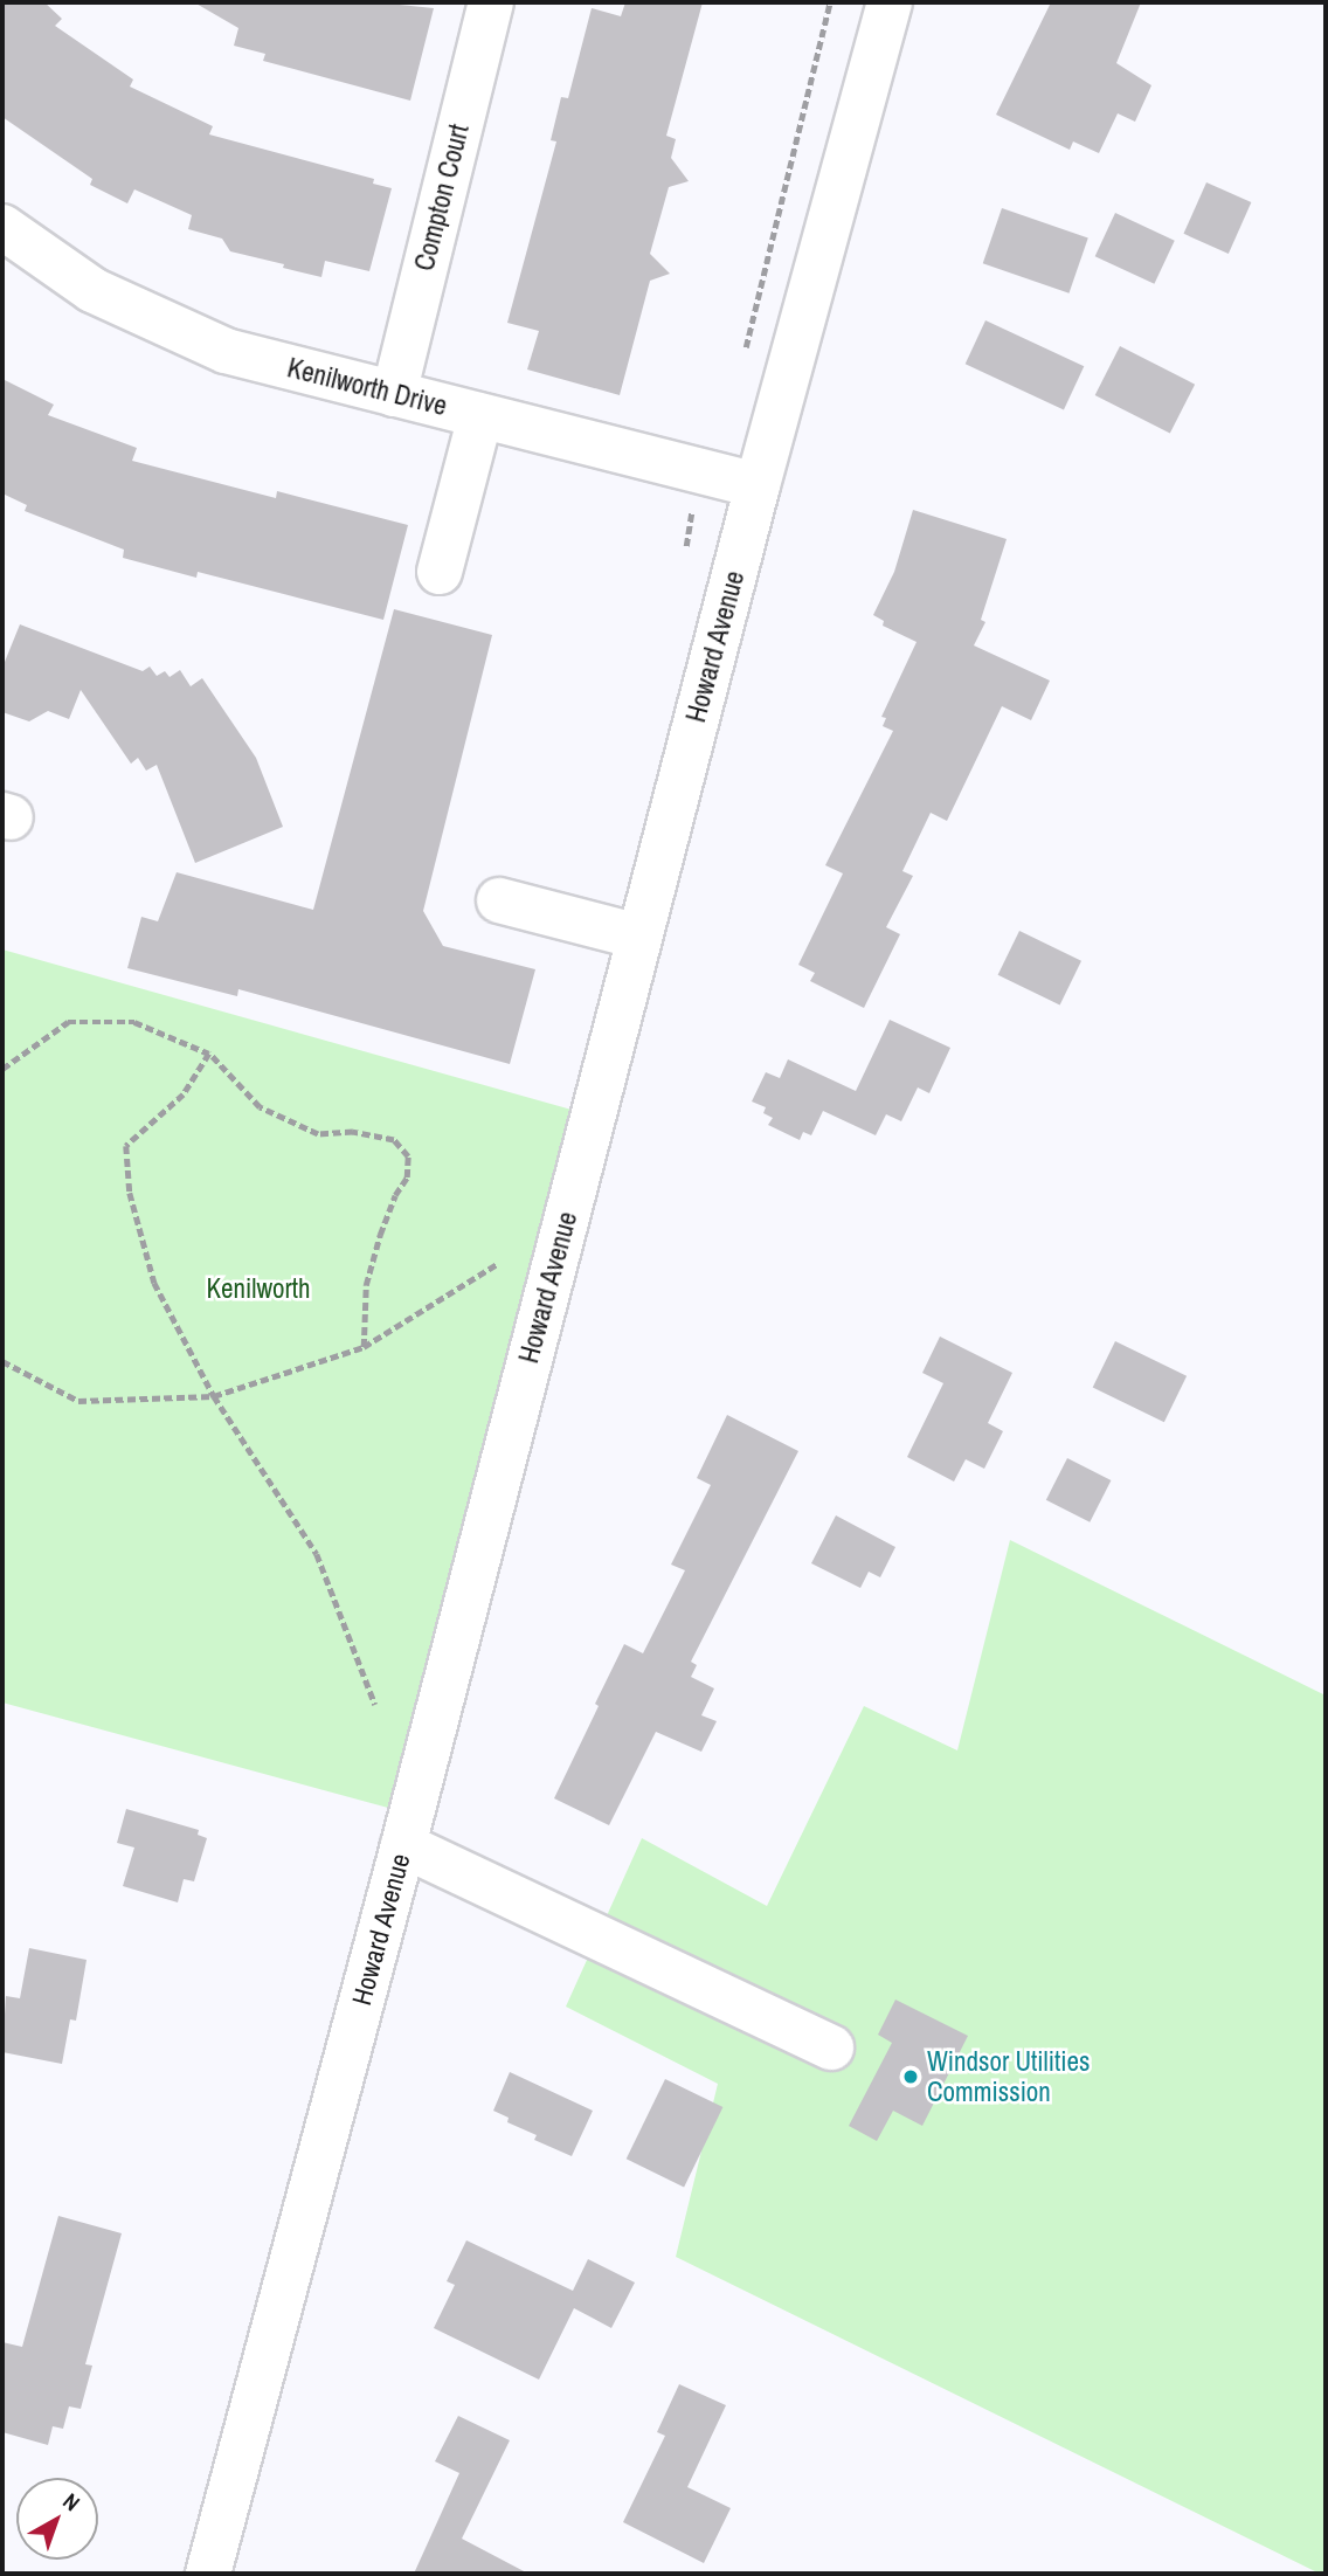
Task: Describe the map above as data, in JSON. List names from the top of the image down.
{
  "streets": {
    "street": ["Compton Court", "Kenilworth Drive", "Howard Avenue"]
  },
  "crossings": [
    ["Compton Court", "Kenilworth Drive"],
    ["Kenilworth Drive", "Howard Avenue"]
  ],
  "parks": ["Kenilworth"],
  "places": ["Windsor Utilities Commission"],
  "north": "top right"
}
